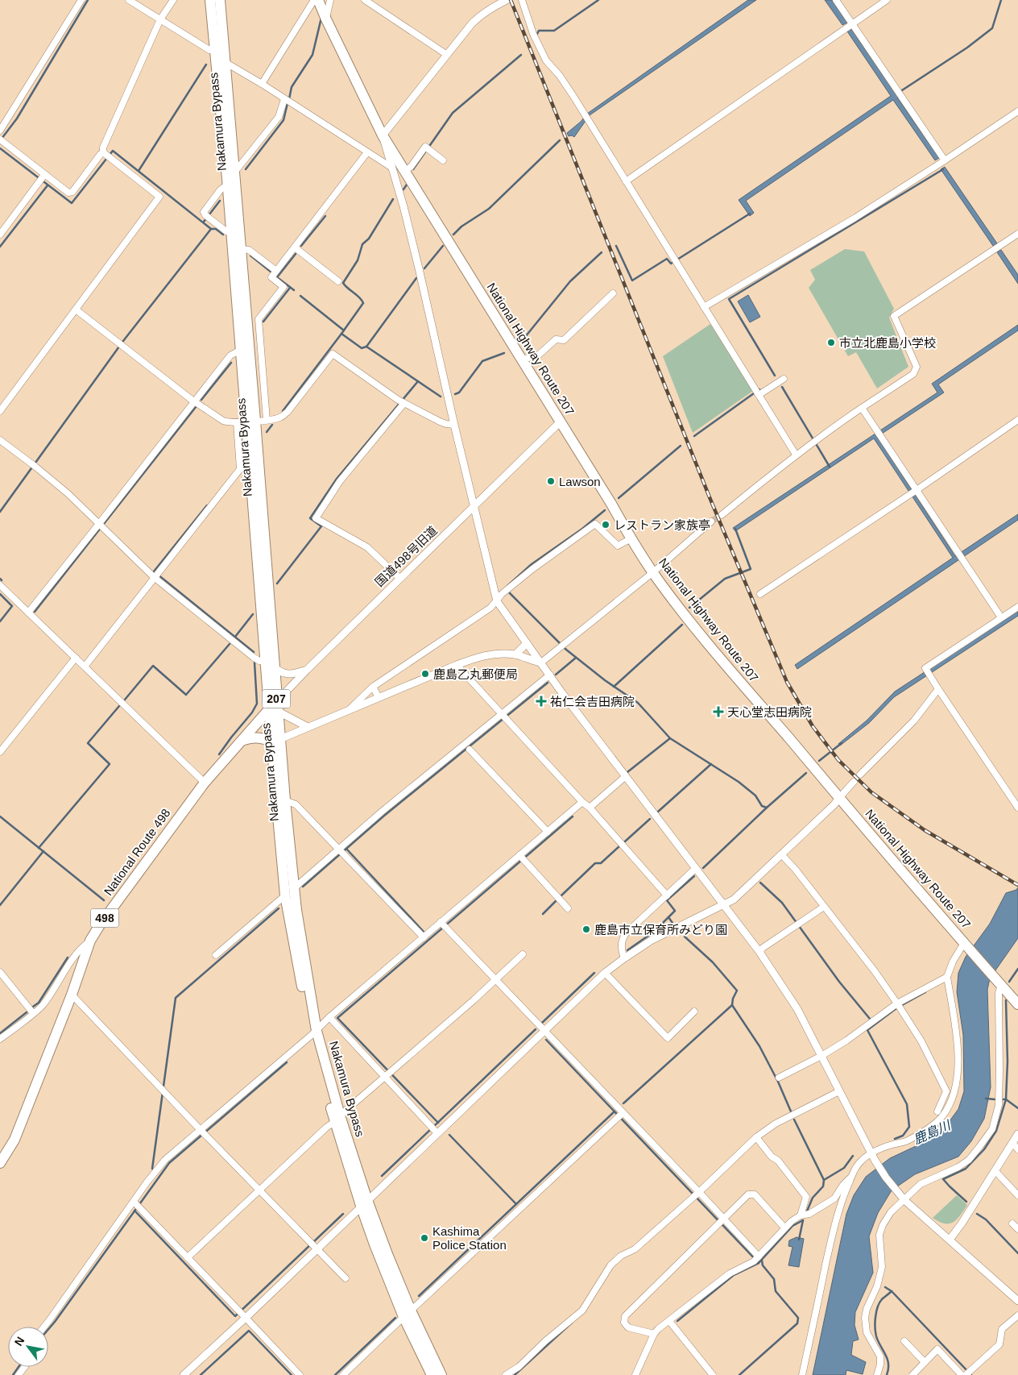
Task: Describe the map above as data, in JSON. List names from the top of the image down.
{
  "streets": {
    "highway": [
      "Nakamura Bypass",
      "National Highway Route 207",
      "207",
      "National Route 498",
      "498"
    ],
    "street": ["国道498号旧道"]
  },
  "crossings": [
    ["Nakamura Bypass", "国道498号旧道"],
    ["Nakamura Bypass", "National Route 498"],
    ["National Highway Route 207", "国道498号旧道"],
    ["国道498号旧道", "National Route 498"]
  ],
  "water": ["鹿島川"],
  "places": {
    "other": [
      "市立北鹿島小学校",
      "Lawson",
      "レストラン家族亭",
      "鹿島乙丸郵便局",
      "鹿島市立保育所みどり園",
      "Kashima Police Station"
    ],
    "health": ["祐仁会吉田病院", "天心堂志田病院"]
  },
  "north": "top left"
}
